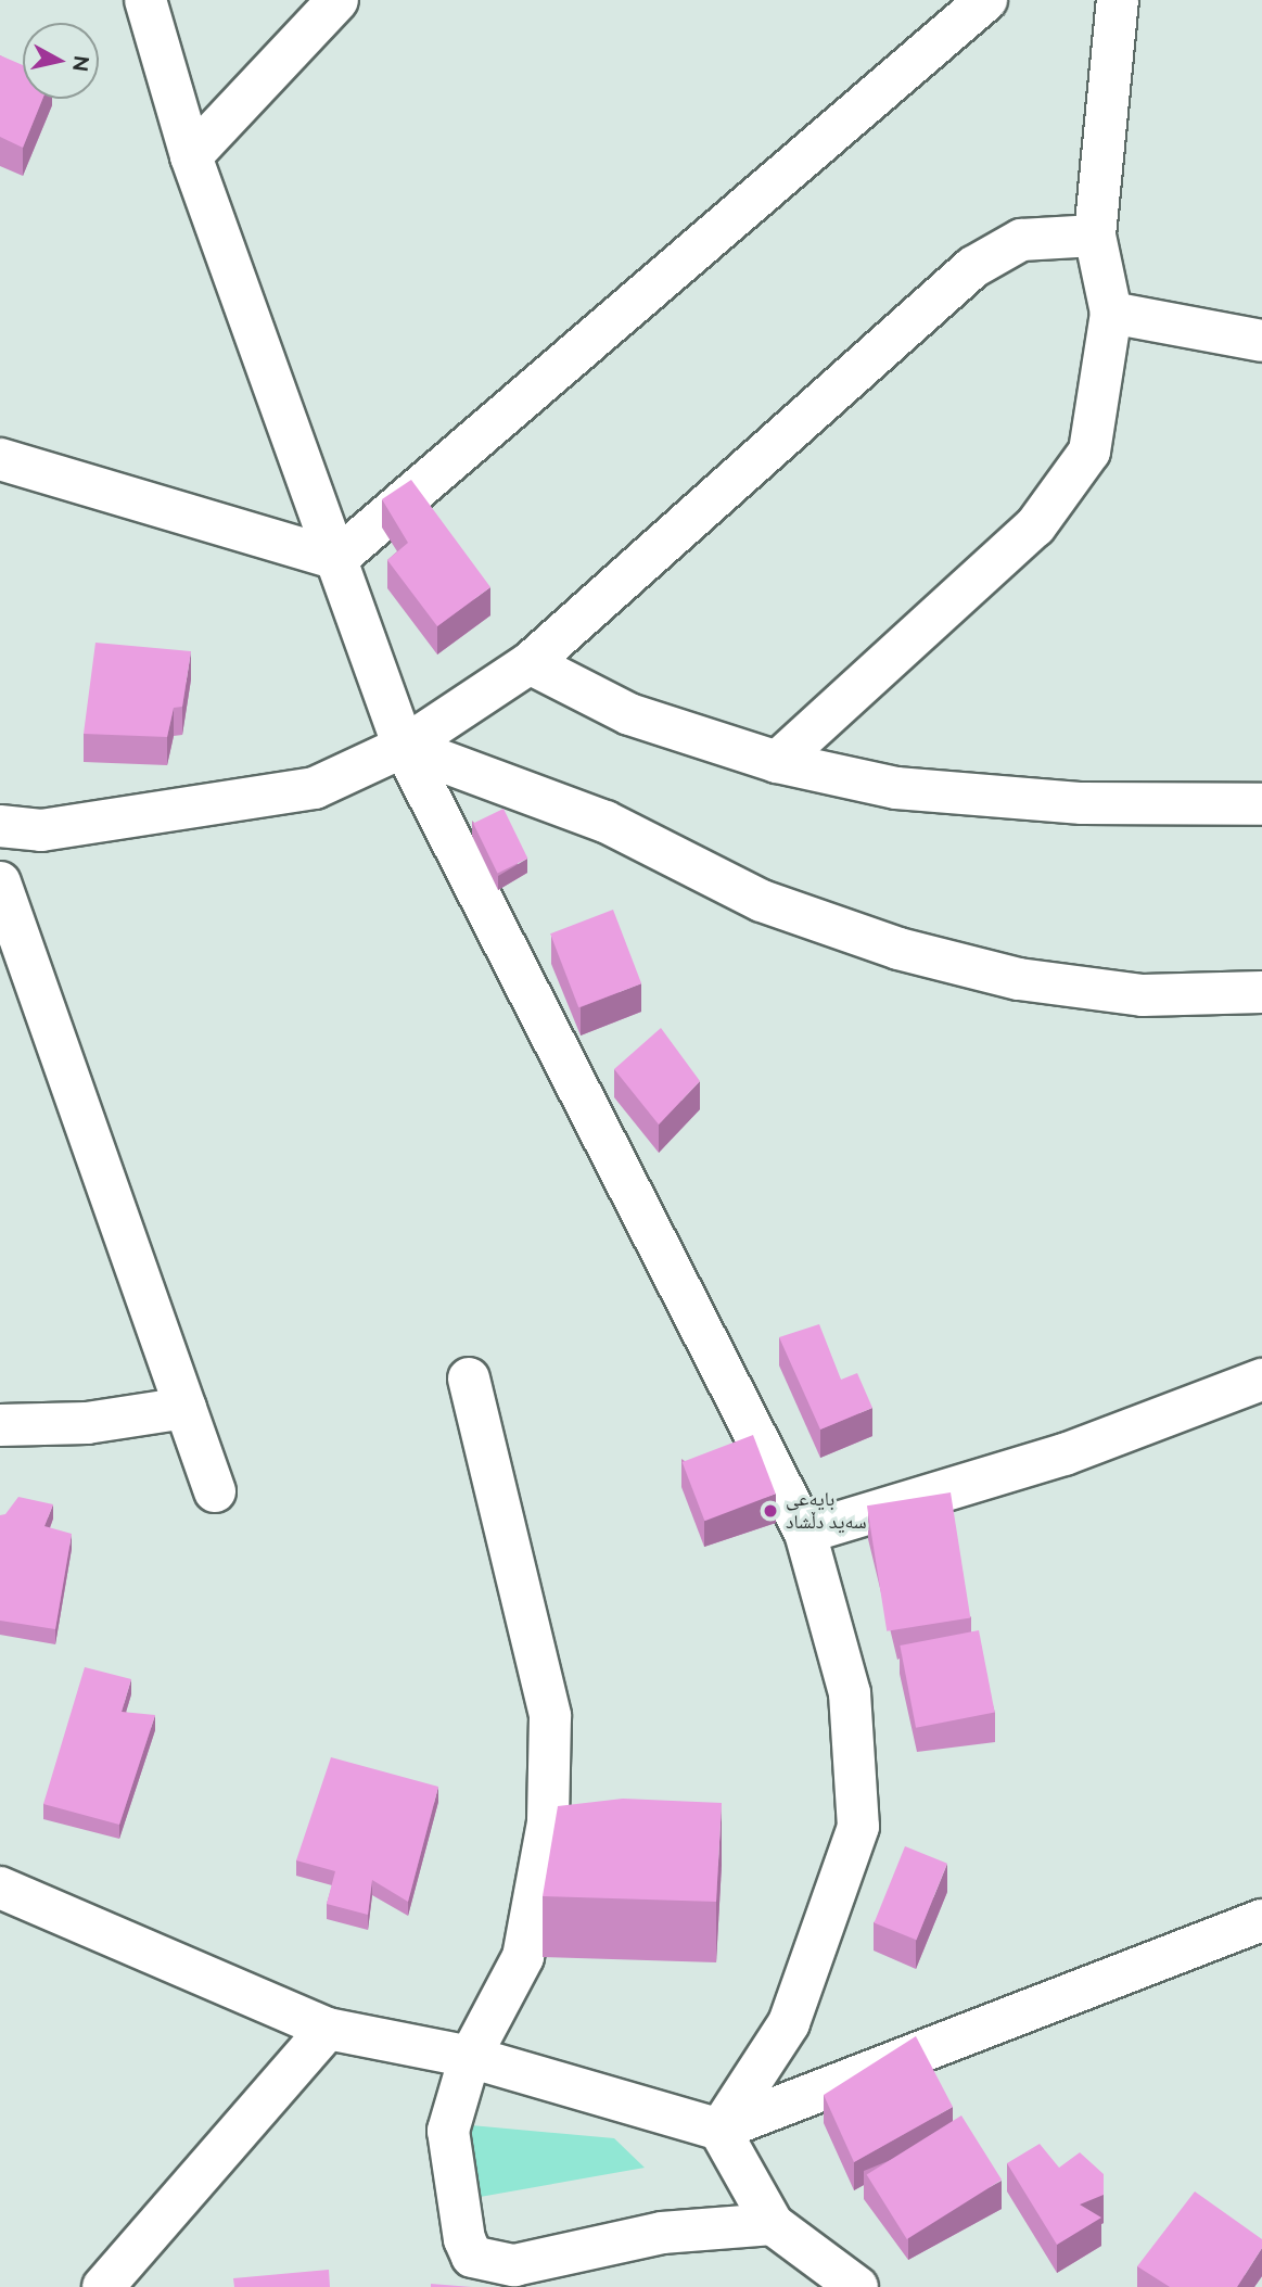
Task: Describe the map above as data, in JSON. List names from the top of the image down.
{
  "places": ["بایەعی سەید دڵشاد"],
  "north": "right"
}
